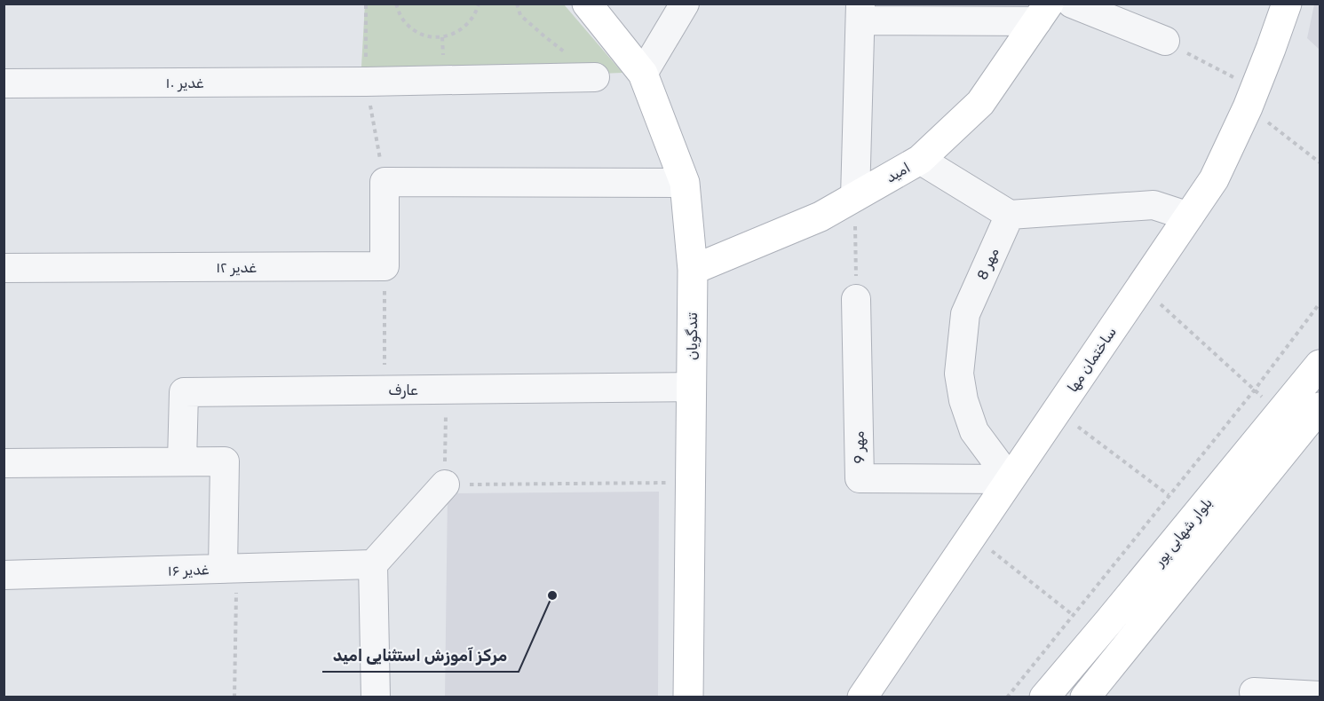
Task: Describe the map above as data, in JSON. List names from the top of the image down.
{
  "streets": {
    "street": [
      "غدیر ۱۰",
      "امید",
      "مهر 8",
      "غدیر ۱۲",
      "تندگویان",
      "ساختمان مها",
      "عارف",
      "مهر 9",
      "بلوار شهابی پور",
      "غدیر ۱۶"
    ]
  },
  "crossings": [
    ["امید", "تندگویان"],
    ["مهر 8", "ساختمان مها"],
    ["مهر 8", "مهر 9"],
    ["تندگویان", "عارف"],
    ["ساختمان مها", "مهر 9"]
  ],
  "places": ["مرکز آموزش استثنایی امید"]
}
